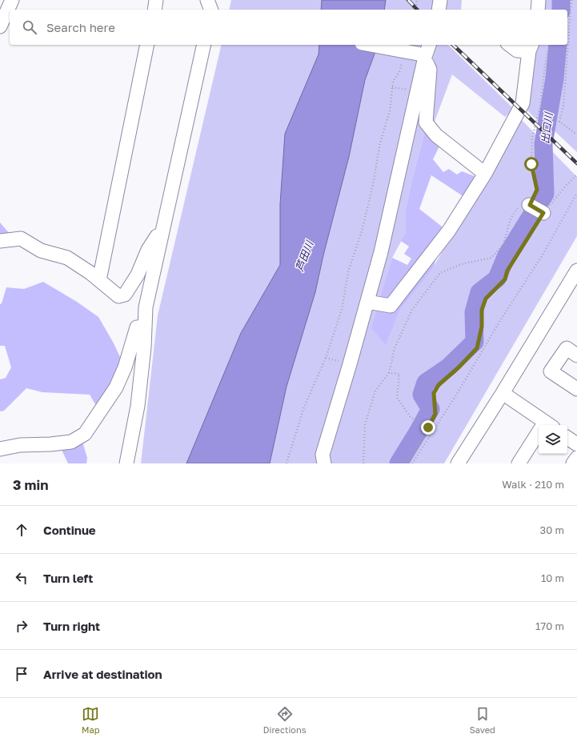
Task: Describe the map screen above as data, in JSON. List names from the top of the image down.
{
  "water": ["出口川", "芦田川"],
  "page": {
    "search": "Search here",
    "heading": ["3 min", "Walk · 210 m"],
    "list": [
      ["Continue", "30 m"],
      ["Turn left", "10 m"],
      ["Turn right", "170 m"],
      "Arrive at destination"
    ],
    "nav": ["Map", "Directions", "Saved"]
  }
}
